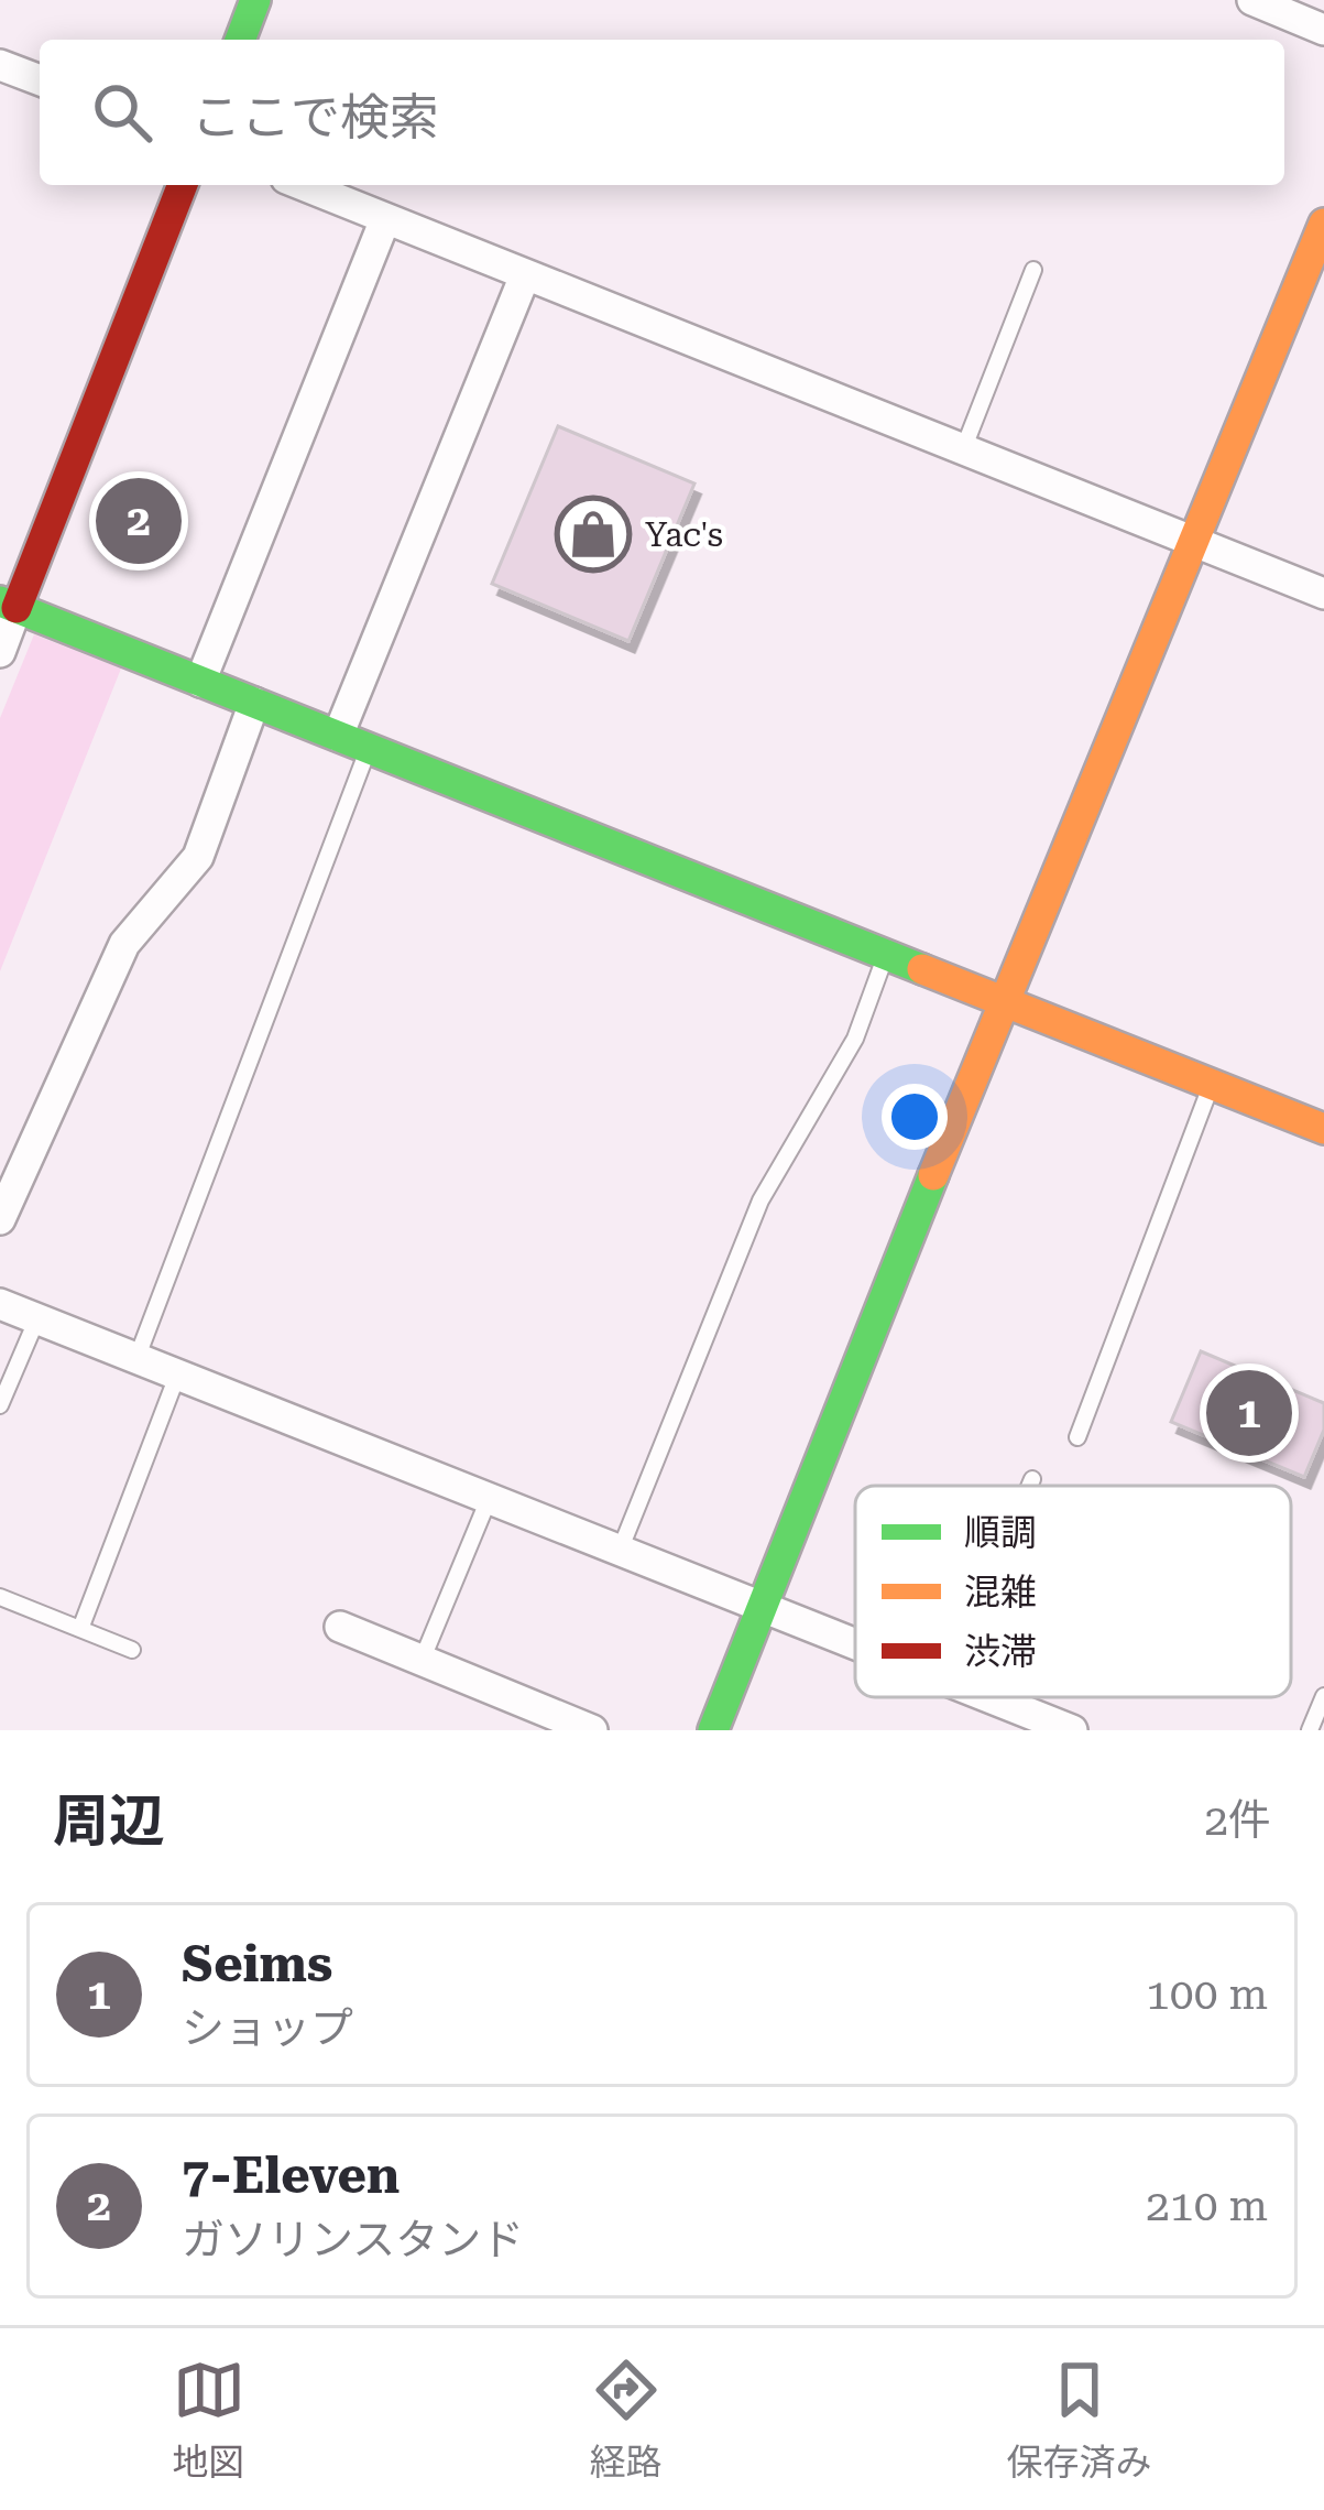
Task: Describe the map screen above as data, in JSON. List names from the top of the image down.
{
  "places": {
    "shop": ["Yac's"]
  },
  "legend": ["順調", "混雑", "渋滞"],
  "page": {
    "search": "ここで検索",
    "pins": ["2", "1"],
    "heading": ["周辺", "2件"],
    "list": [
      {
        "mark": "1",
        "name": "Seims",
        "note": "ショップ",
        "value": "100 m"
      },
      {
        "mark": "2",
        "name": "7-Eleven",
        "note": "ガソリンスタンド",
        "value": "210 m"
      }
    ],
    "nav": ["地図", "経路", "保存済み"]
  }
}
